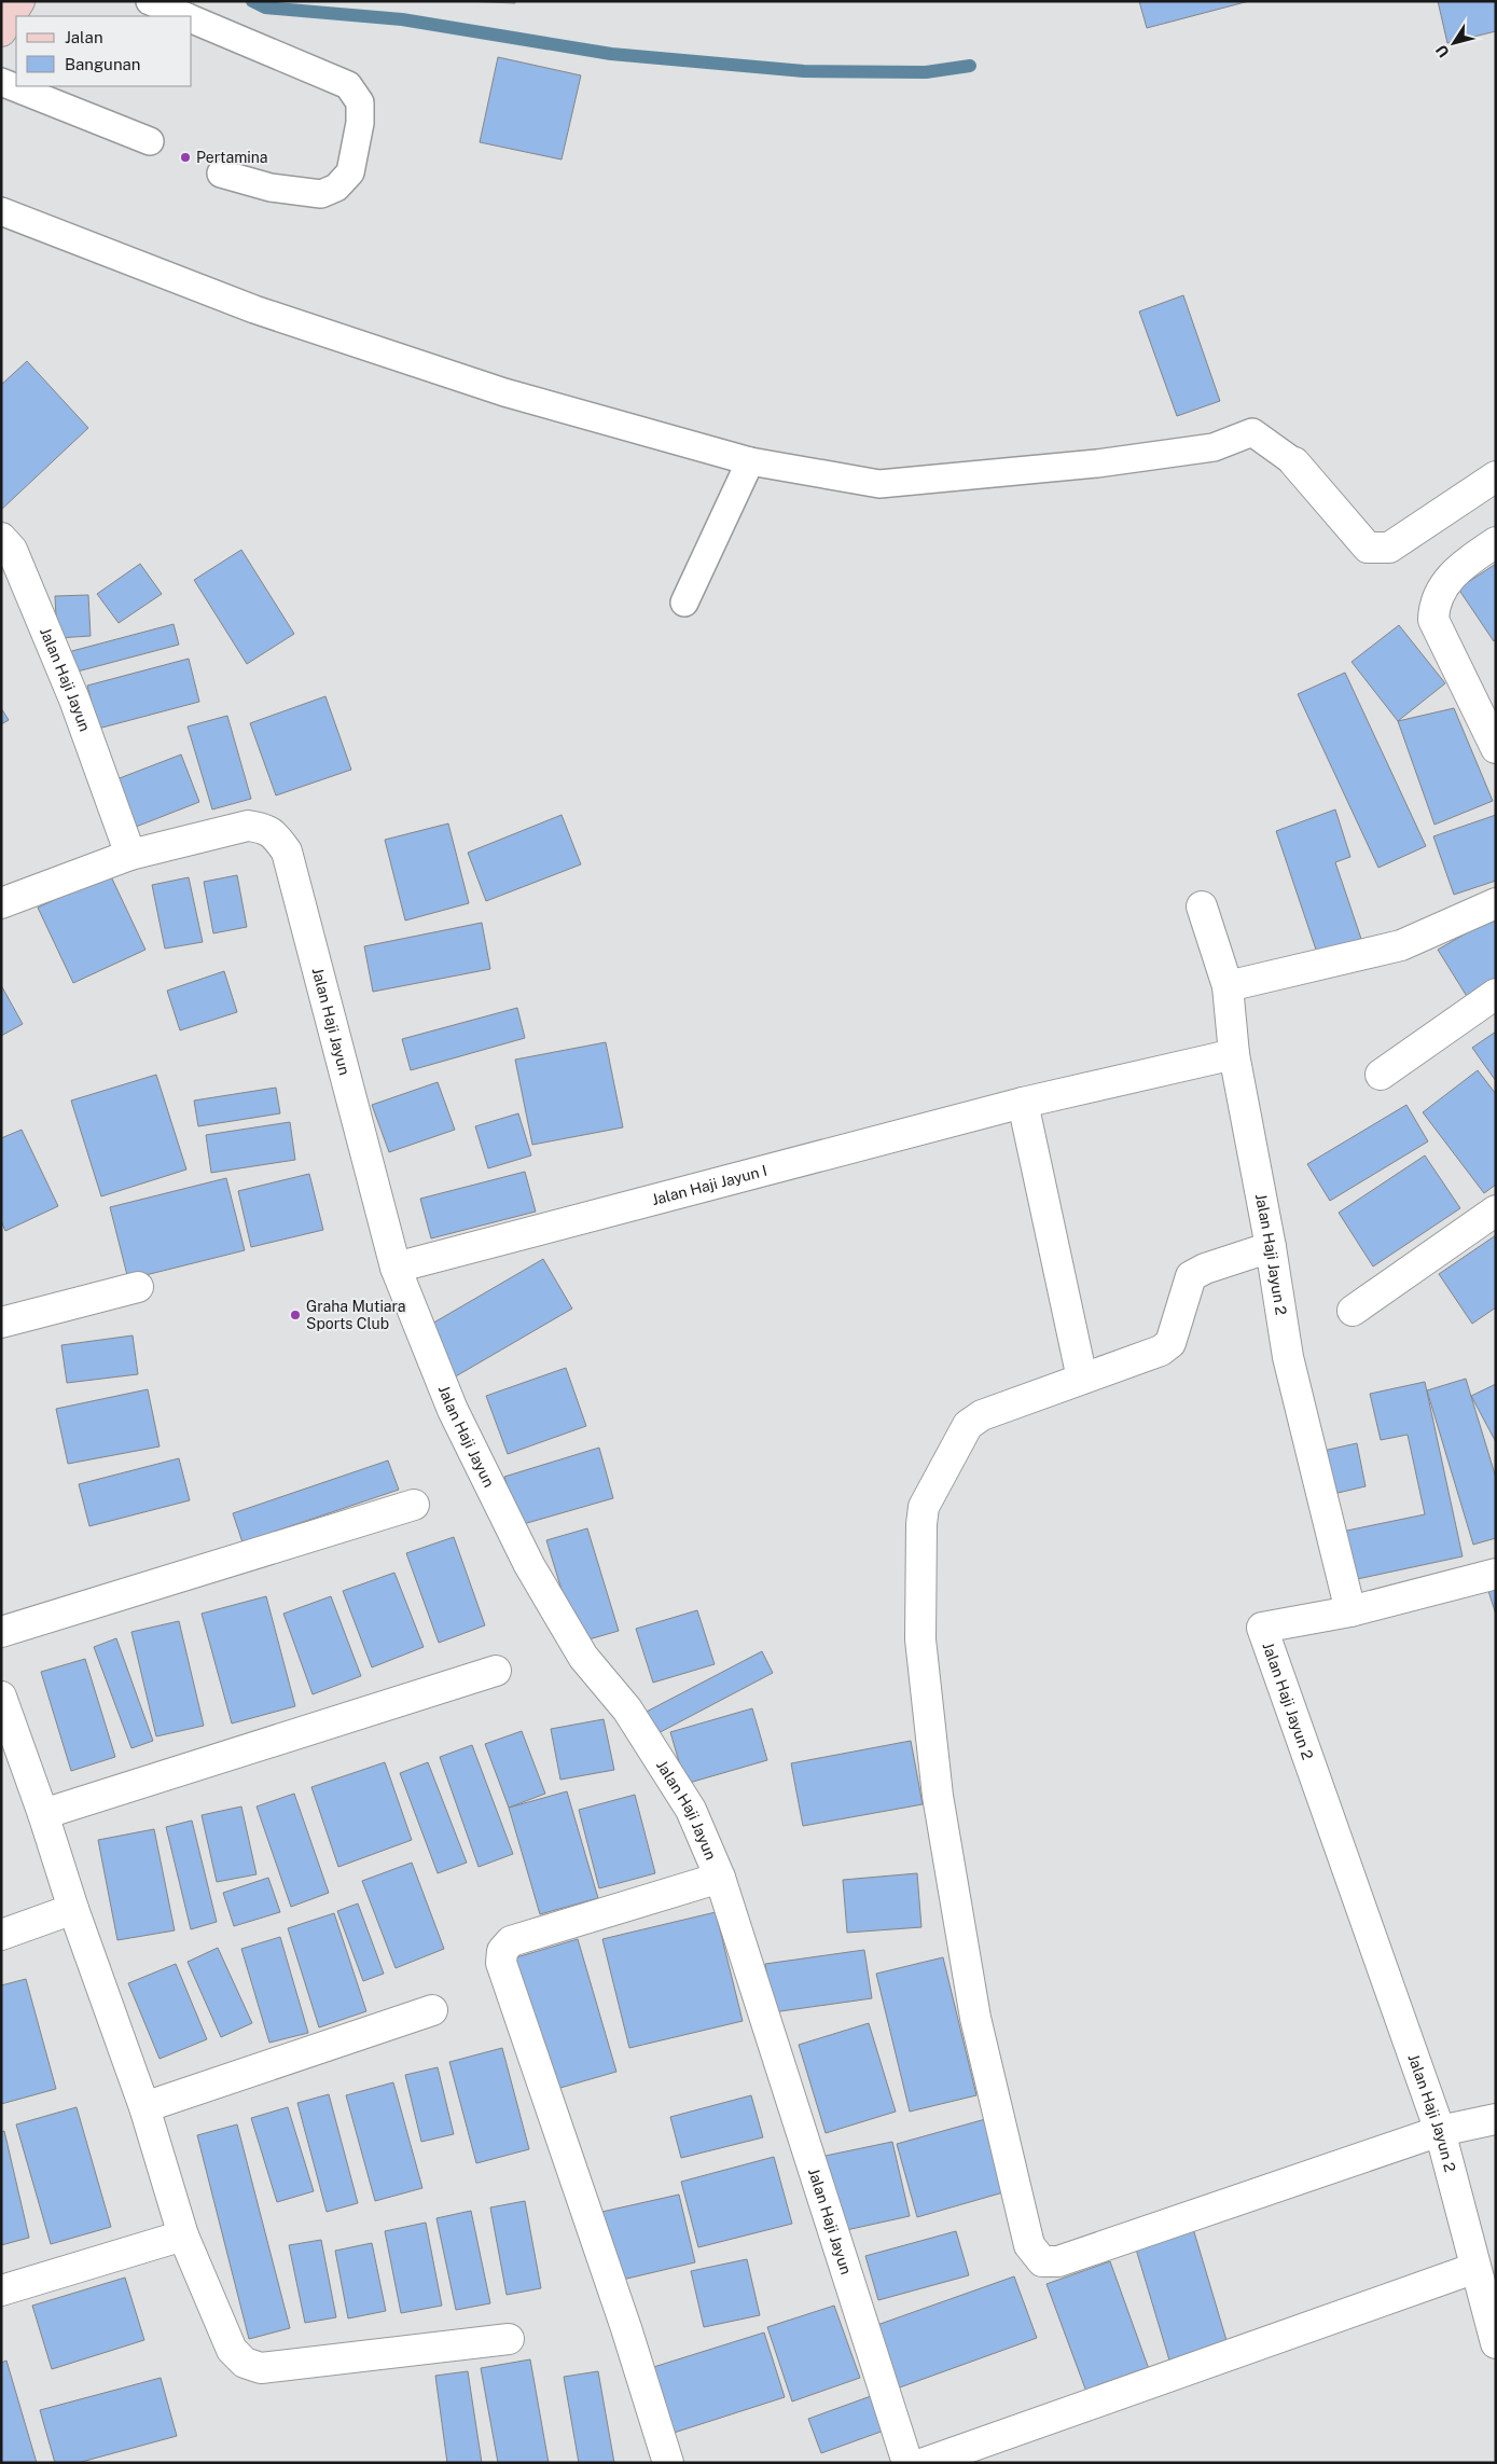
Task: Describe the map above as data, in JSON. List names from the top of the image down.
{
  "streets": {
    "street": ["Jalan Haji Jayun", "Jalan Haji Jayun I", "Jalan Haji Jayun 2"]
  },
  "crossings": [
    ["Jalan Haji Jayun", "Jalan Haji Jayun I"],
    ["Jalan Haji Jayun I", "Jalan Haji Jayun 2"]
  ],
  "places": ["Pertamina", "Graha Mutiara Sports Club"],
  "legend": ["Jalan", "Bangunan"],
  "north": "bottom left"
}
